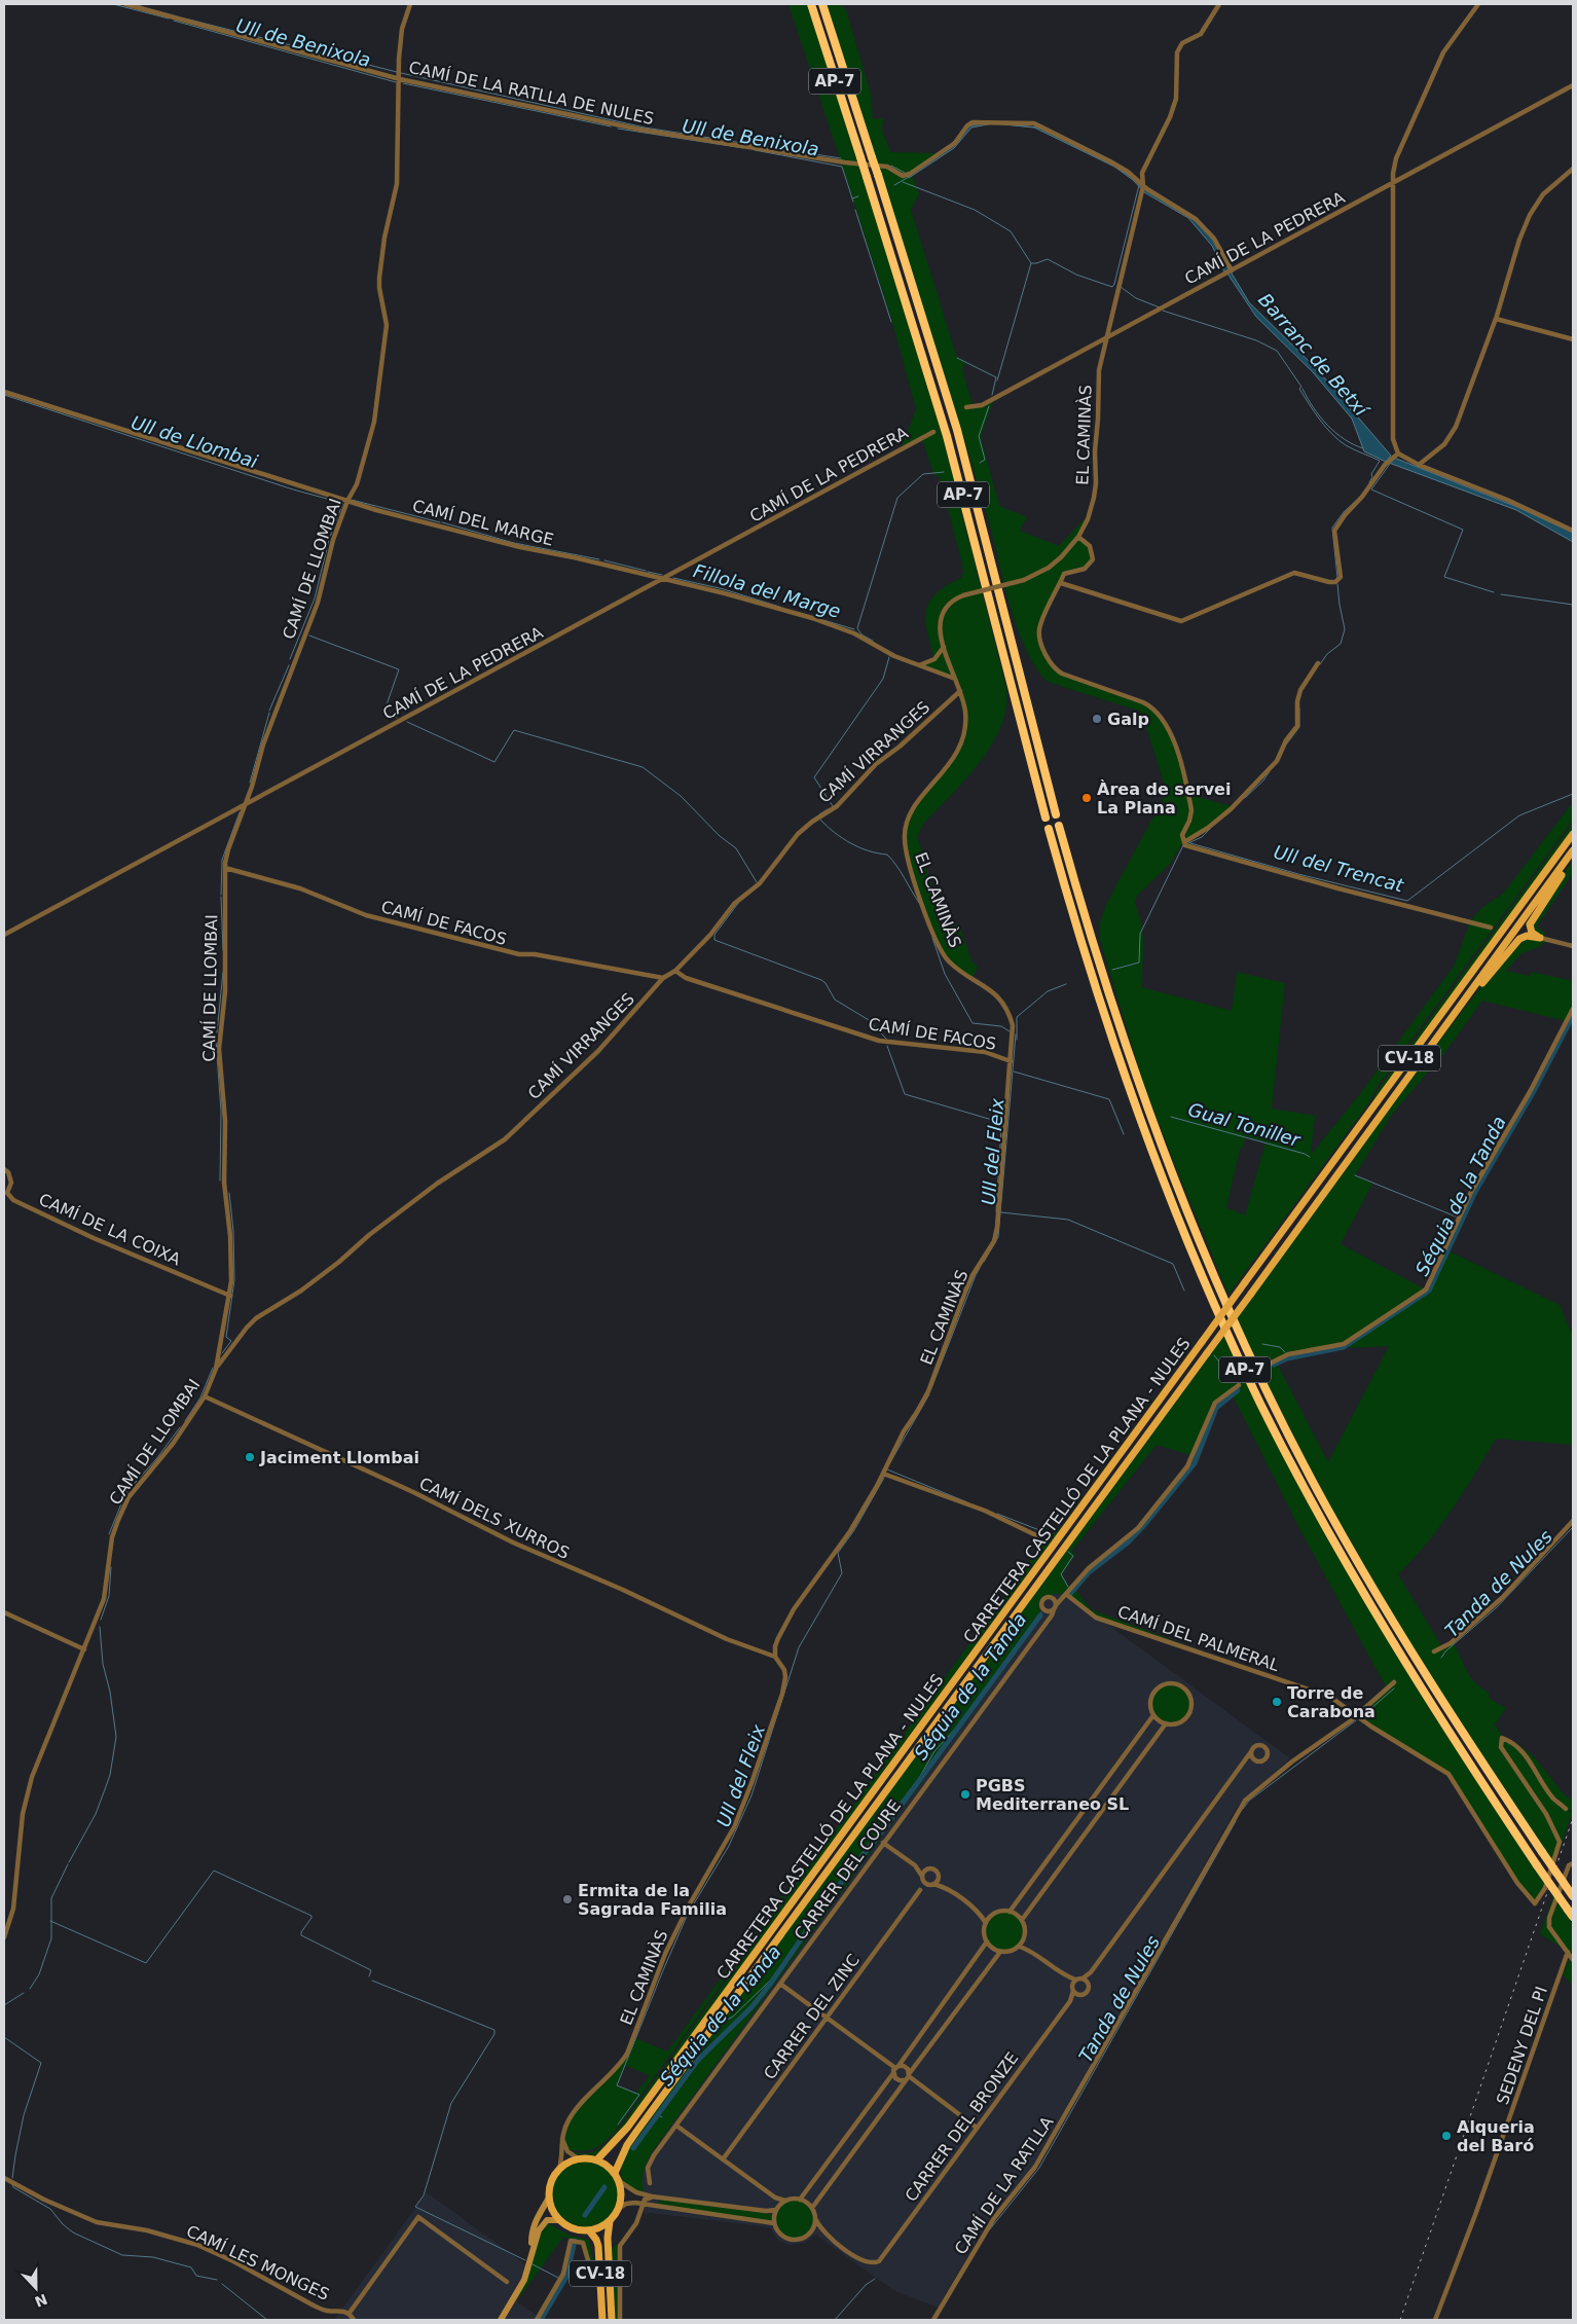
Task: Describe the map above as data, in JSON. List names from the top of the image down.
{
  "streets": {
    "highway": ["AP-7"],
    "main road": ["CV-18", "CARRETERA CASTELLÓ DE LA PLANA - NULES"],
    "street": [
      "CAMÍ DE LA RATLLA DE NULES",
      "CAMÍ DE LA PEDRERA",
      "EL CAMINÀS",
      "CAMÍ DEL MARGE",
      "CAMÍ DE LLOMBAI",
      "CAMÍ VIRRANGES",
      "CAMÍ DE FACOS",
      "CAMÍ DE LA COIXA",
      "CAMÍ DELS XURROS",
      "CAMÍ DEL PALMERAL",
      "CARRER DEL COURE",
      "CARRER DEL ZINC",
      "SEDENY DEL PI",
      "CARRER DEL BRONZE",
      "CAMÍ DE LA RATLLA",
      "CAMÍ LES MONGES"
    ]
  },
  "crossings": [
    ["CAMÍ DE LA RATLLA DE NULES", "CAMÍ DE LA PEDRERA"],
    ["CAMÍ DE LA RATLLA DE NULES", "EL CAMINÀS"],
    ["CAMÍ DE LA RATLLA DE NULES", "CAMÍ DE LLOMBAI"],
    ["CAMÍ DE LA PEDRERA", "EL CAMINÀS"],
    ["CAMÍ DE LA PEDRERA", "CAMÍ DEL MARGE"],
    ["CAMÍ DE LA PEDRERA", "CAMÍ DE LLOMBAI"],
    ["EL CAMINÀS", "CAMÍ DEL MARGE"],
    ["EL CAMINÀS", "CAMÍ VIRRANGES"],
    ["EL CAMINÀS", "CAMÍ DE FACOS"],
    ["EL CAMINÀS", "CV-18"],
    ["EL CAMINÀS", "CARRETERA CASTELLÓ DE LA PLANA - NULES"],
    ["EL CAMINÀS", "CAMÍ DELS XURROS"],
    ["CAMÍ DEL MARGE", "CAMÍ DE LLOMBAI"],
    ["CAMÍ DE LLOMBAI", "CAMÍ VIRRANGES"],
    ["CAMÍ DE LLOMBAI", "CAMÍ DE FACOS"],
    ["CAMÍ DE LLOMBAI", "CAMÍ DE LA COIXA"],
    ["CAMÍ DE LLOMBAI", "CAMÍ DELS XURROS"],
    ["CAMÍ VIRRANGES", "CAMÍ DE FACOS"],
    ["CV-18", "CARRETERA CASTELLÓ DE LA PLANA - NULES"],
    ["CAMÍ DEL PALMERAL", "CARRER DEL COURE"],
    ["CAMÍ DEL PALMERAL", "CAMÍ DE LA RATLLA"]
  ],
  "water": [
    "Ull de Benixola",
    "Barranc de Betxí",
    "Ull de Llombai",
    "Fillola del Marge",
    "Ull del Trencat",
    "Gual Toniller",
    "Ull del Fleix",
    "Séquia de la Tanda",
    "Tanda de Nules"
  ],
  "places": [
    "Galp",
    "Àrea de servei La Plana",
    "Jaciment Llombai",
    "Torre de Carabona",
    "PGBS Mediterraneo SL",
    "Ermita de la Sagrada Familia",
    "Alqueria del Baró"
  ],
  "north": "bottom"
}
